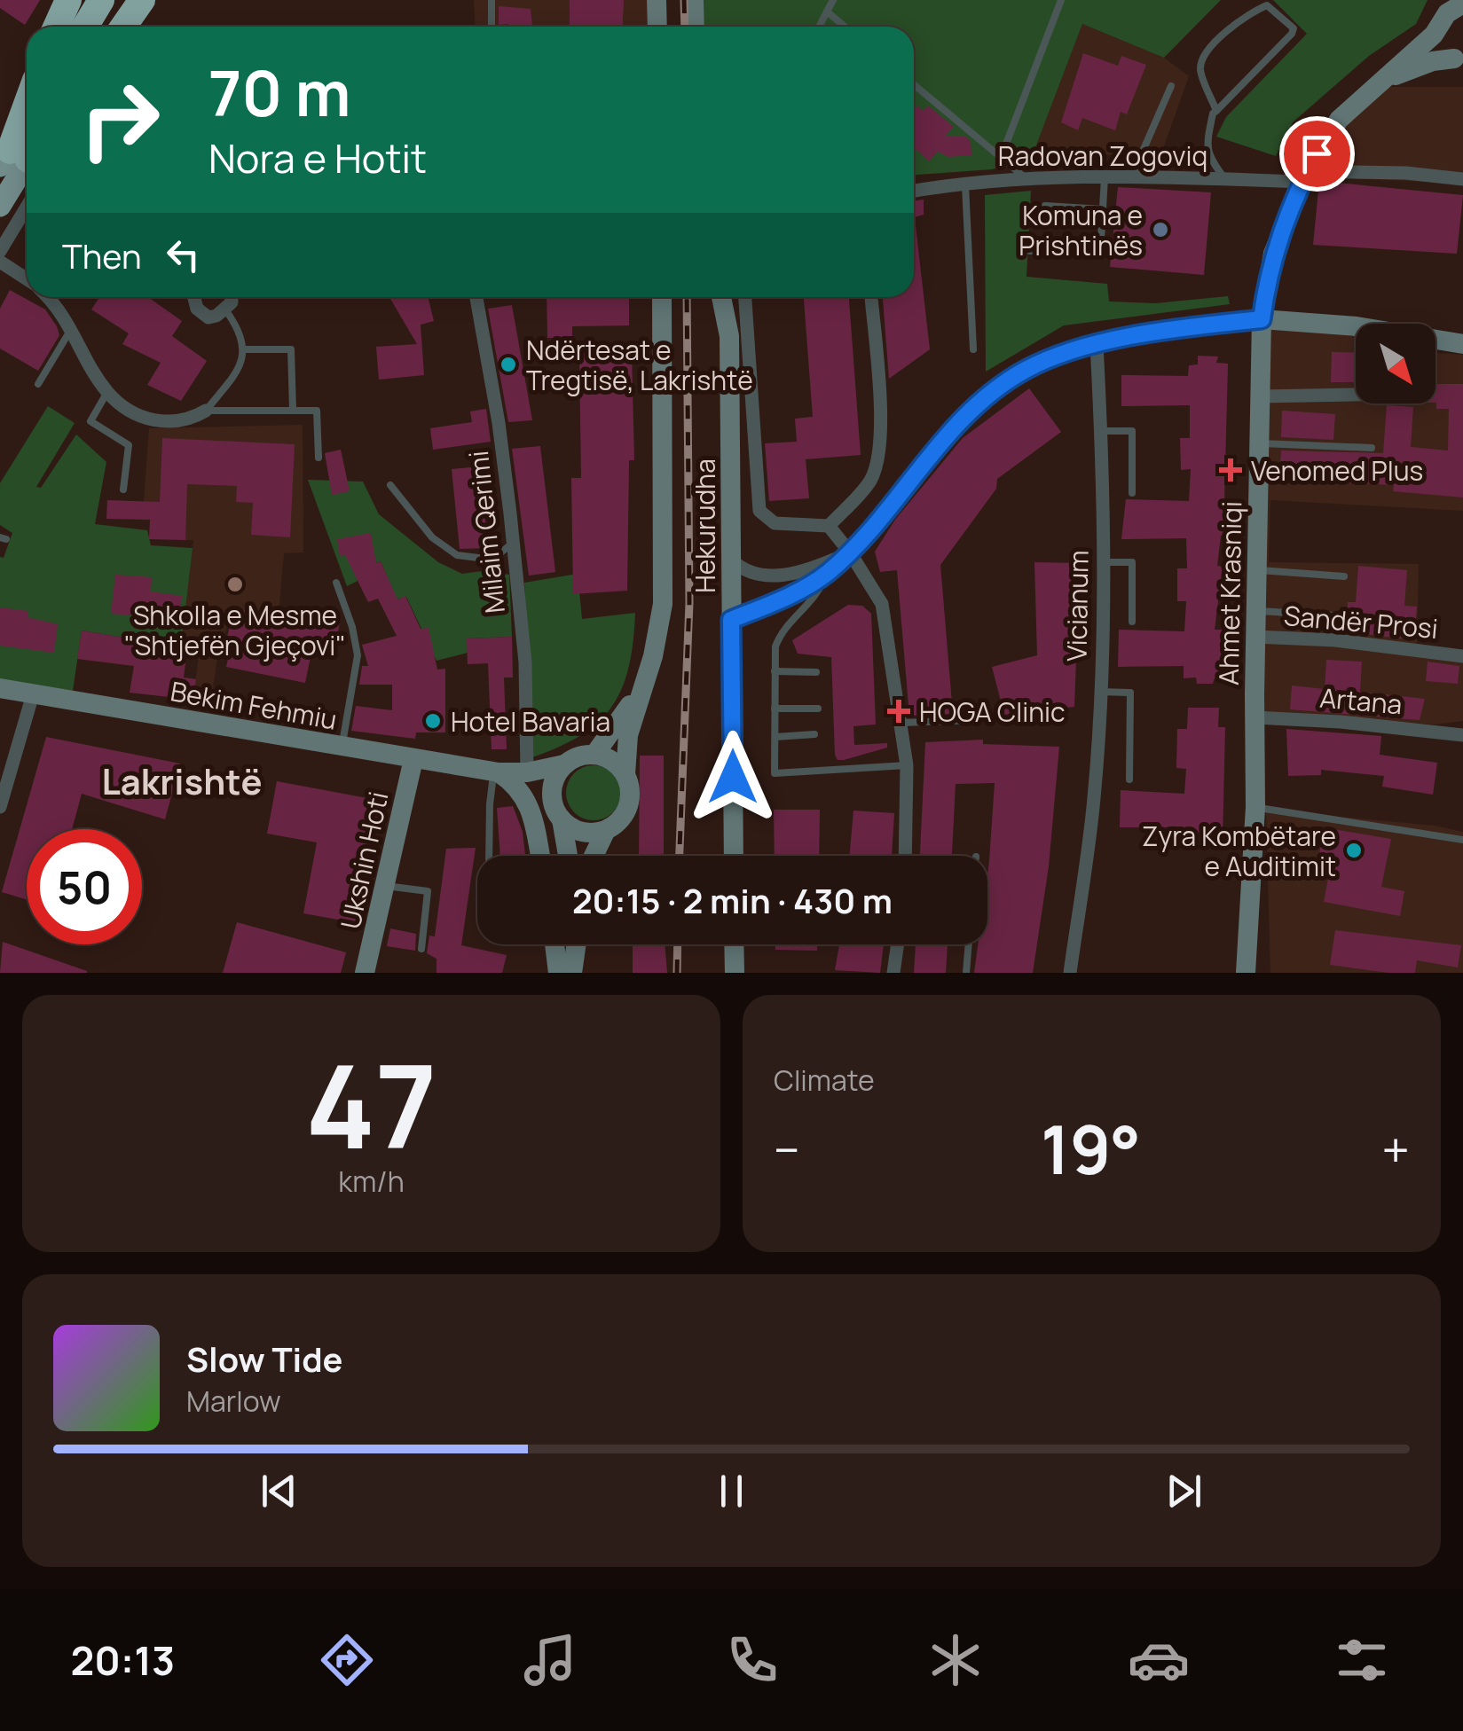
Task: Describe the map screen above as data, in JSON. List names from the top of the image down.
{
  "streets": {
    "main road": [
      "Hekurudha",
      "Ahmet Krasniqi",
      "Bekim Fehmiu",
      "Ukshin Hoti"
    ],
    "street": [
      "Radovan Zogoviq",
      "Milaim Qerimi",
      "Vicianum",
      "Sandër Prosi",
      "Artana"
    ]
  },
  "crossings": [
    ["Radovan Zogoviq", "Ahmet Krasniqi"],
    ["Hekurudha", "Bekim Fehmiu"],
    ["Milaim Qerimi", "Bekim Fehmiu"],
    ["Ahmet Krasniqi", "Sandër Prosi"],
    ["Ahmet Krasniqi", "Artana"],
    ["Bekim Fehmiu", "Ukshin Hoti"]
  ],
  "districts": ["Lakrishtë"],
  "places": {
    "other": [
      "Komuna e Prishtinës",
      "Ndërtesat e Tregtisë, Lakrishtë",
      "Shkolla e Mesme \"Shtjefën Gjeçovi\"",
      "Hotel Bavaria",
      "Zyra Kombëtare e Auditimit"
    ],
    "health": ["Venomed Plus", "HOGA Clinic"]
  },
  "north": "bottom right",
  "page": {
    "turn": ["70 m", "Nora e Hotit"],
    "then": "Then",
    "limit": "50",
    "trip": "20:15 · 2 min · 430 m",
    "tile": [
      ["47", "km/h"],
      "Climate"
    ],
    "heat": ["−", "19°", "+"],
    "song": ["Slow Tide", "Marlow"],
    "tabs": "20:13"
  }
}
